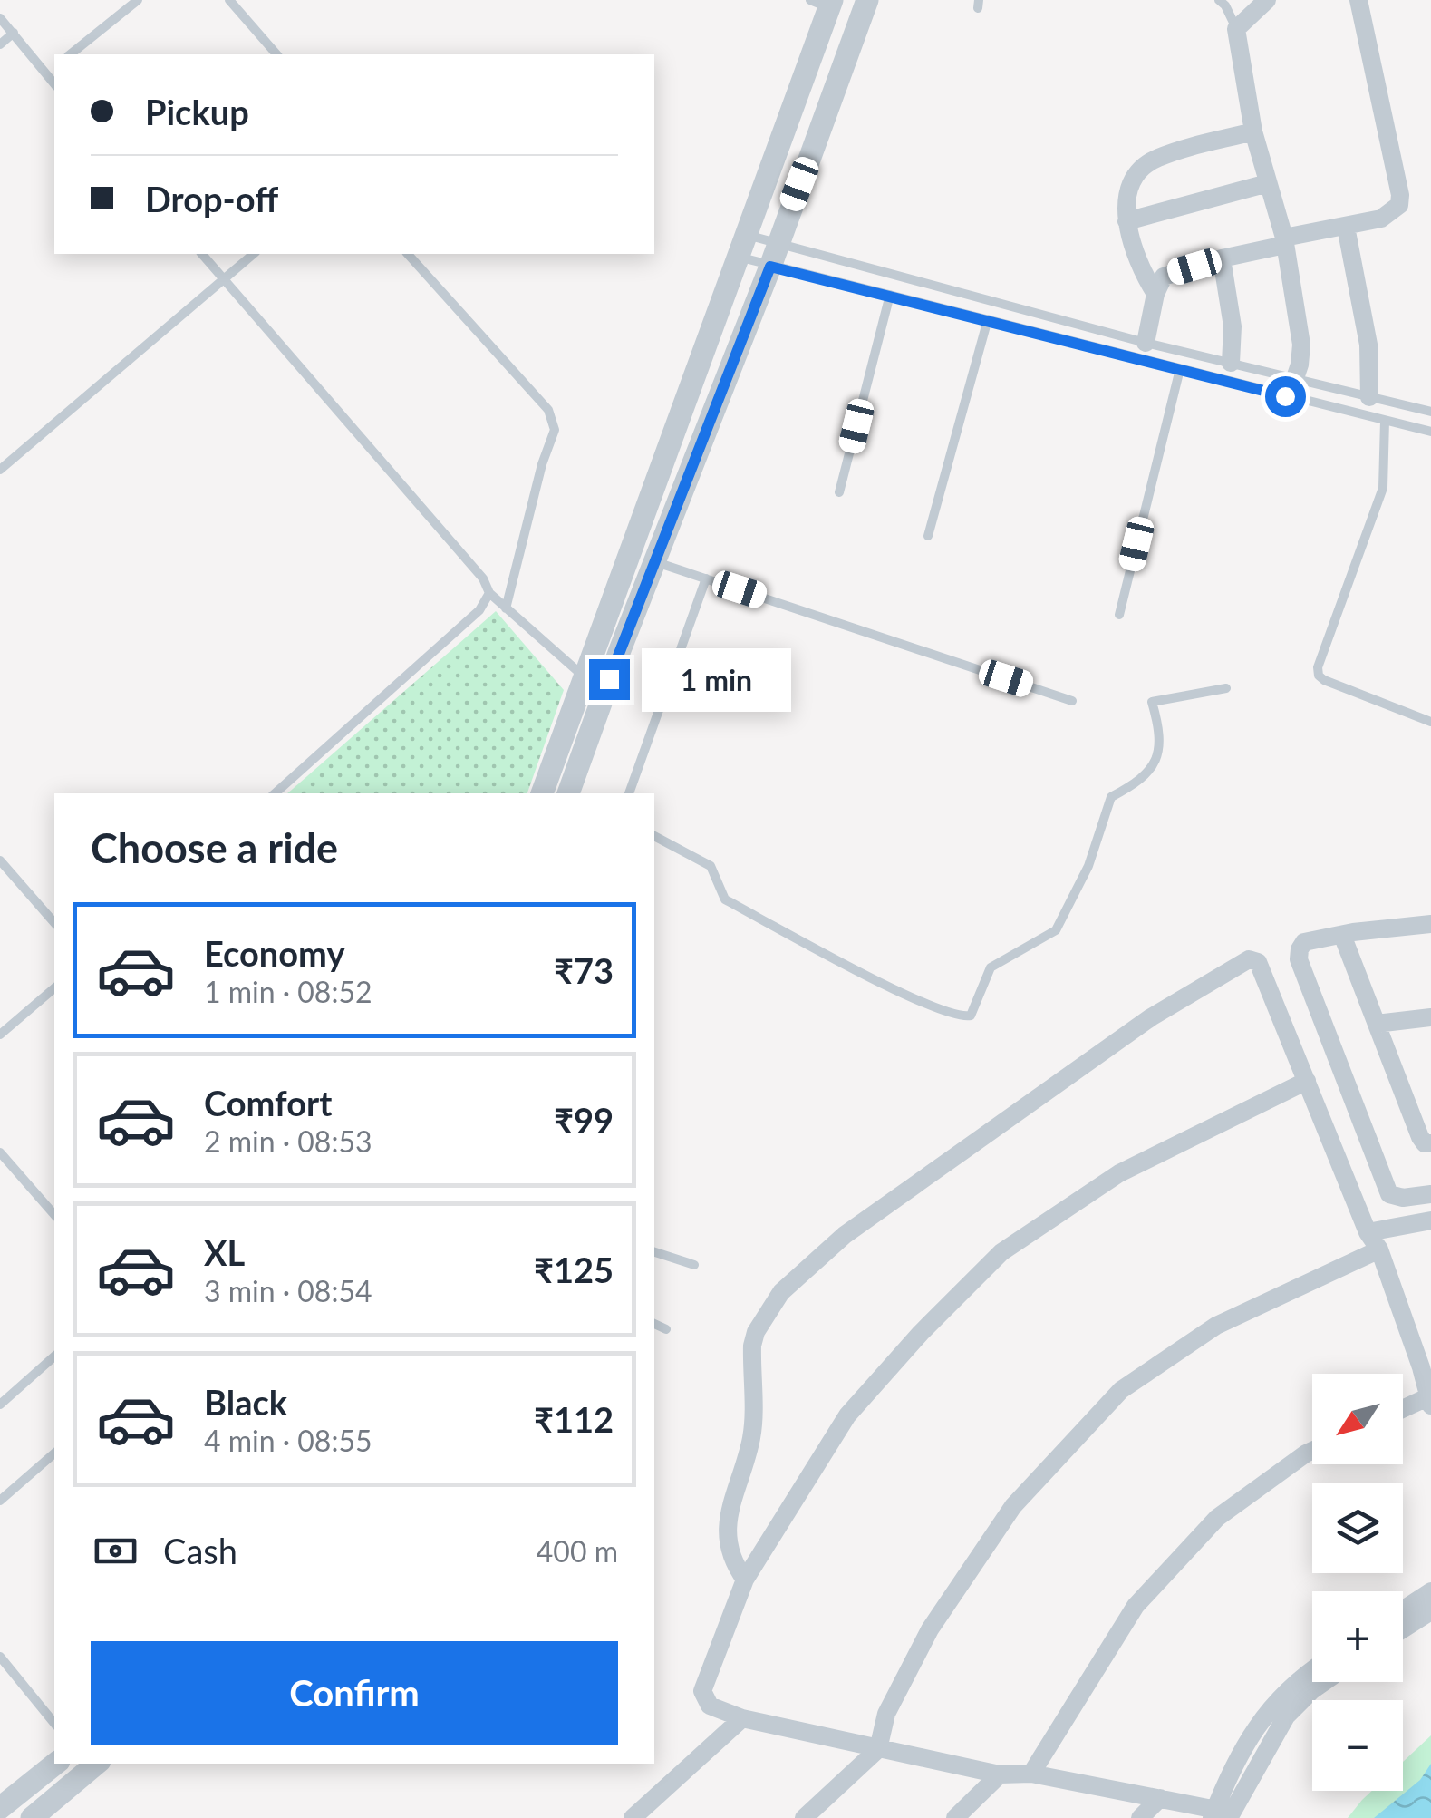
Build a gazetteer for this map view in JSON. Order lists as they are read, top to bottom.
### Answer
{
  "north": "bottom left",
  "page": {
    "banner": ["Pickup", "Drop-off"],
    "bubble": "1 min",
    "heading": "Choose a ride",
    "list": [
      {
        "name": "Economy",
        "note": "1 min · 08:52",
        "value": "₹73"
      },
      {
        "name": "Comfort",
        "note": "2 min · 08:53",
        "value": "₹99"
      },
      {
        "name": "XL",
        "note": "3 min · 08:54",
        "value": "₹125"
      },
      {
        "name": "Black",
        "note": "4 min · 08:55",
        "value": "₹112"
      }
    ],
    "map_buttons": ["+", "−"],
    "pay": ["Cash", "400 m"],
    "buttons": "Confirm"
  }
}
